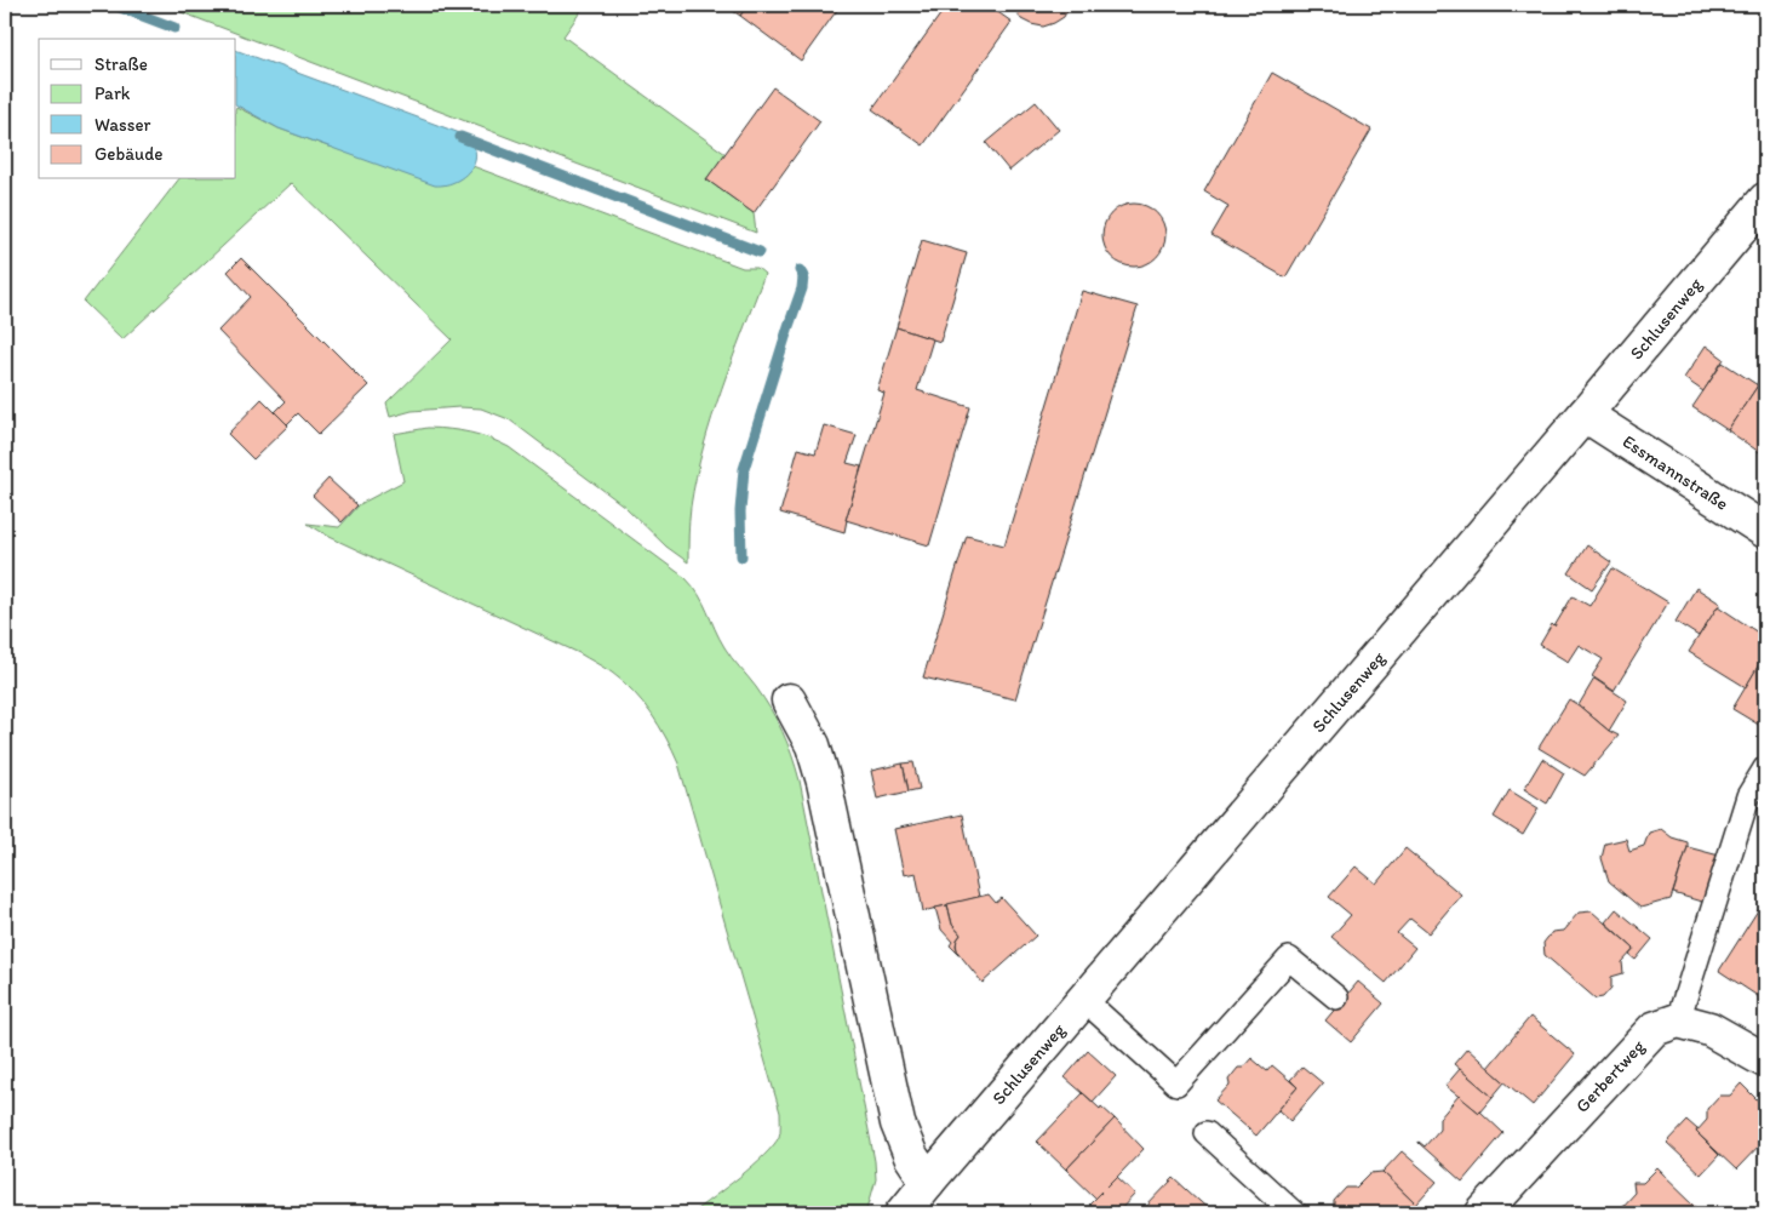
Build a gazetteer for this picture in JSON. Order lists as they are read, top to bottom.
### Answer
{
  "streets": {
    "street": ["Schlusenweg", "Essmannstraße", "Gerbertweg"]
  },
  "crossings": [
    ["Schlusenweg", "Essmannstraße"]
  ],
  "legend": [
    "Straße",
    "Park",
    "Wasser",
    "Gebäude"
  ]
}
